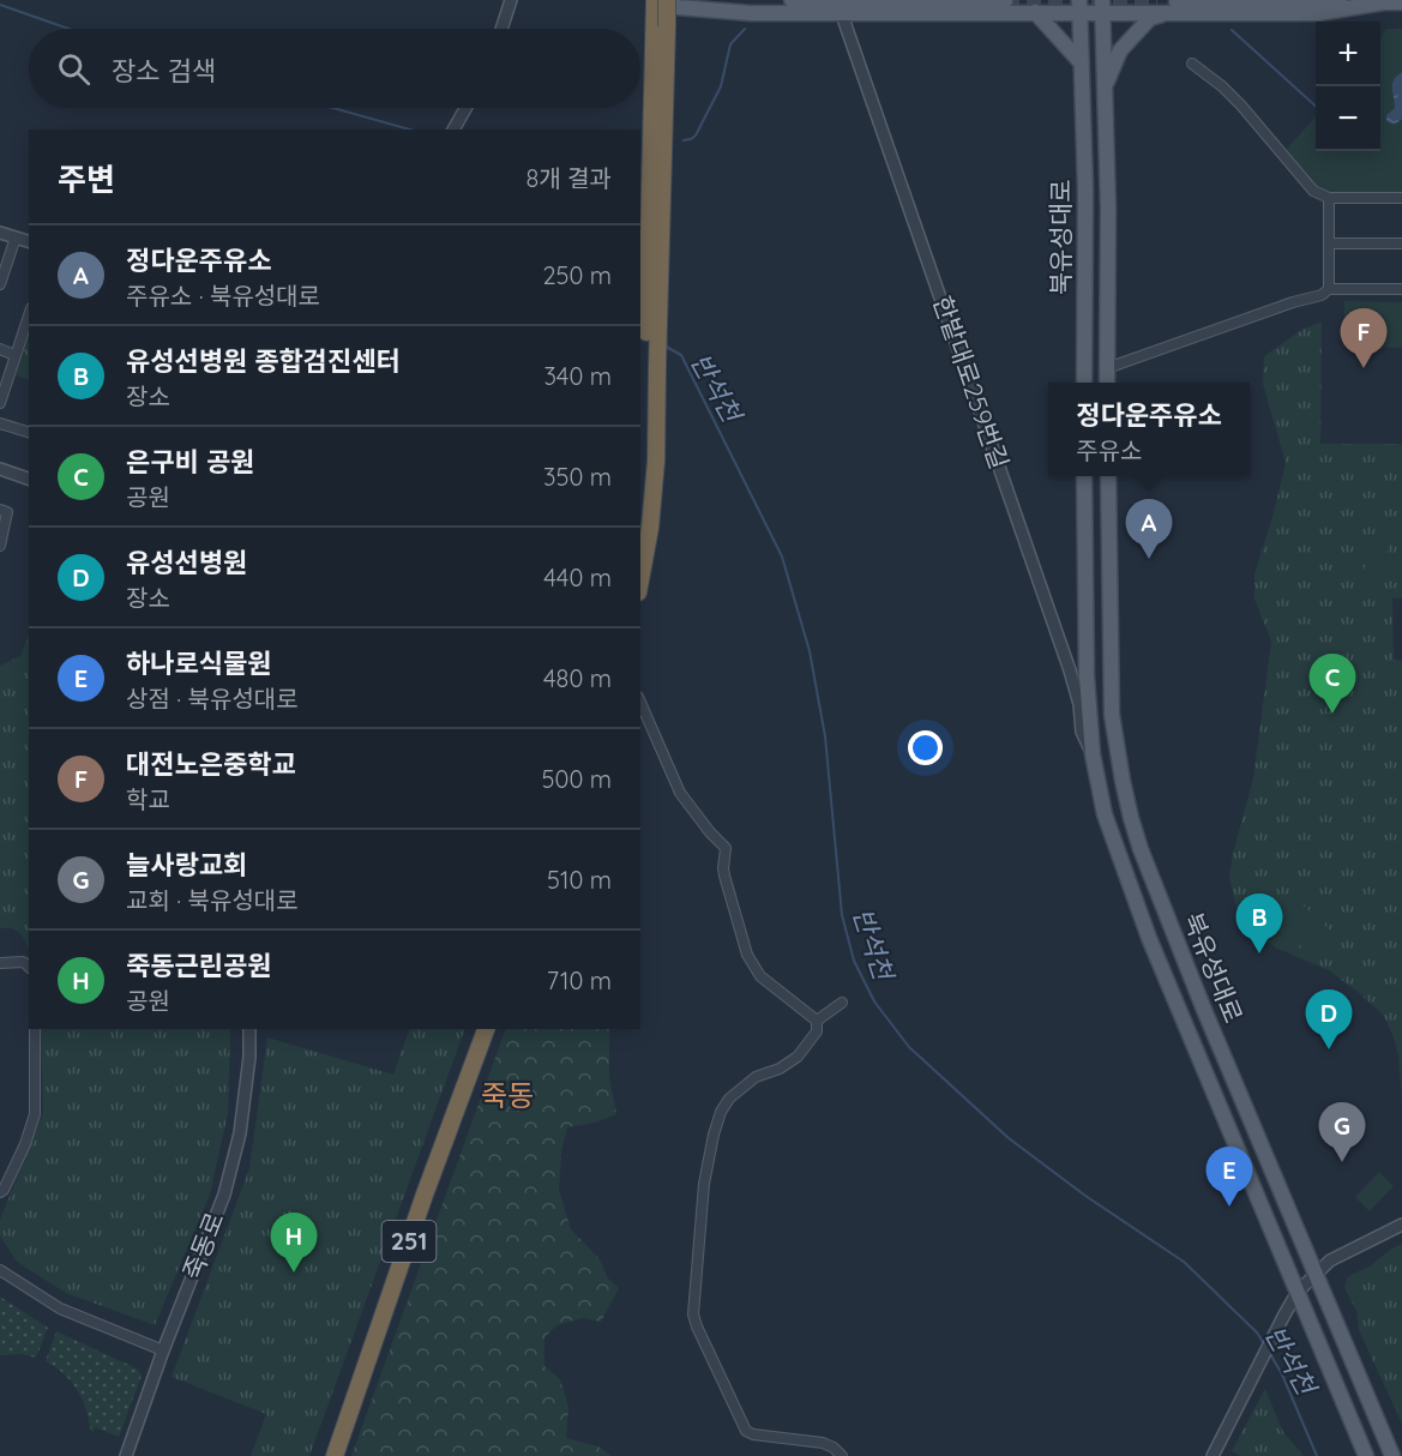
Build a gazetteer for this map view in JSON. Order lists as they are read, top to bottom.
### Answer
{
  "streets": {
    "highway": ["251"],
    "main road": ["북유성대로"],
    "street": ["한밭대로259번길", "죽동로"]
  },
  "crossings": [
    ["북유성대로", "한밭대로259번길"]
  ],
  "districts": ["죽동"],
  "water": ["반석천"],
  "page": {
    "map_buttons": ["+", "−"],
    "search": "장소 검색",
    "heading": ["주변", "8개 결과"],
    "list": [
      {
        "mark": "A",
        "name": "정다운주유소",
        "note": "주유소 · 북유성대로",
        "value": "250 m"
      },
      {
        "mark": "B",
        "name": "유성선병원 종합검진센터",
        "note": "장소",
        "value": "340 m"
      },
      {
        "mark": "C",
        "name": "은구비 공원",
        "note": "공원",
        "value": "350 m"
      },
      {
        "mark": "D",
        "name": "유성선병원",
        "note": "장소",
        "value": "440 m"
      },
      {
        "mark": "E",
        "name": "하나로식물원",
        "note": "상점 · 북유성대로",
        "value": "480 m"
      },
      {
        "mark": "F",
        "name": "대전노은중학교",
        "note": "학교",
        "value": "500 m"
      },
      {
        "mark": "G",
        "name": "늘사랑교회",
        "note": "교회 · 북유성대로",
        "value": "510 m"
      },
      {
        "mark": "H",
        "name": "죽동근린공원",
        "note": "공원",
        "value": "710 m"
      }
    ],
    "pins": [
      "F",
      "A",
      "C",
      "B",
      "D",
      "G",
      "E",
      "H"
    ],
    "popup": ["정다운주유소", "주유소"]
  }
}
